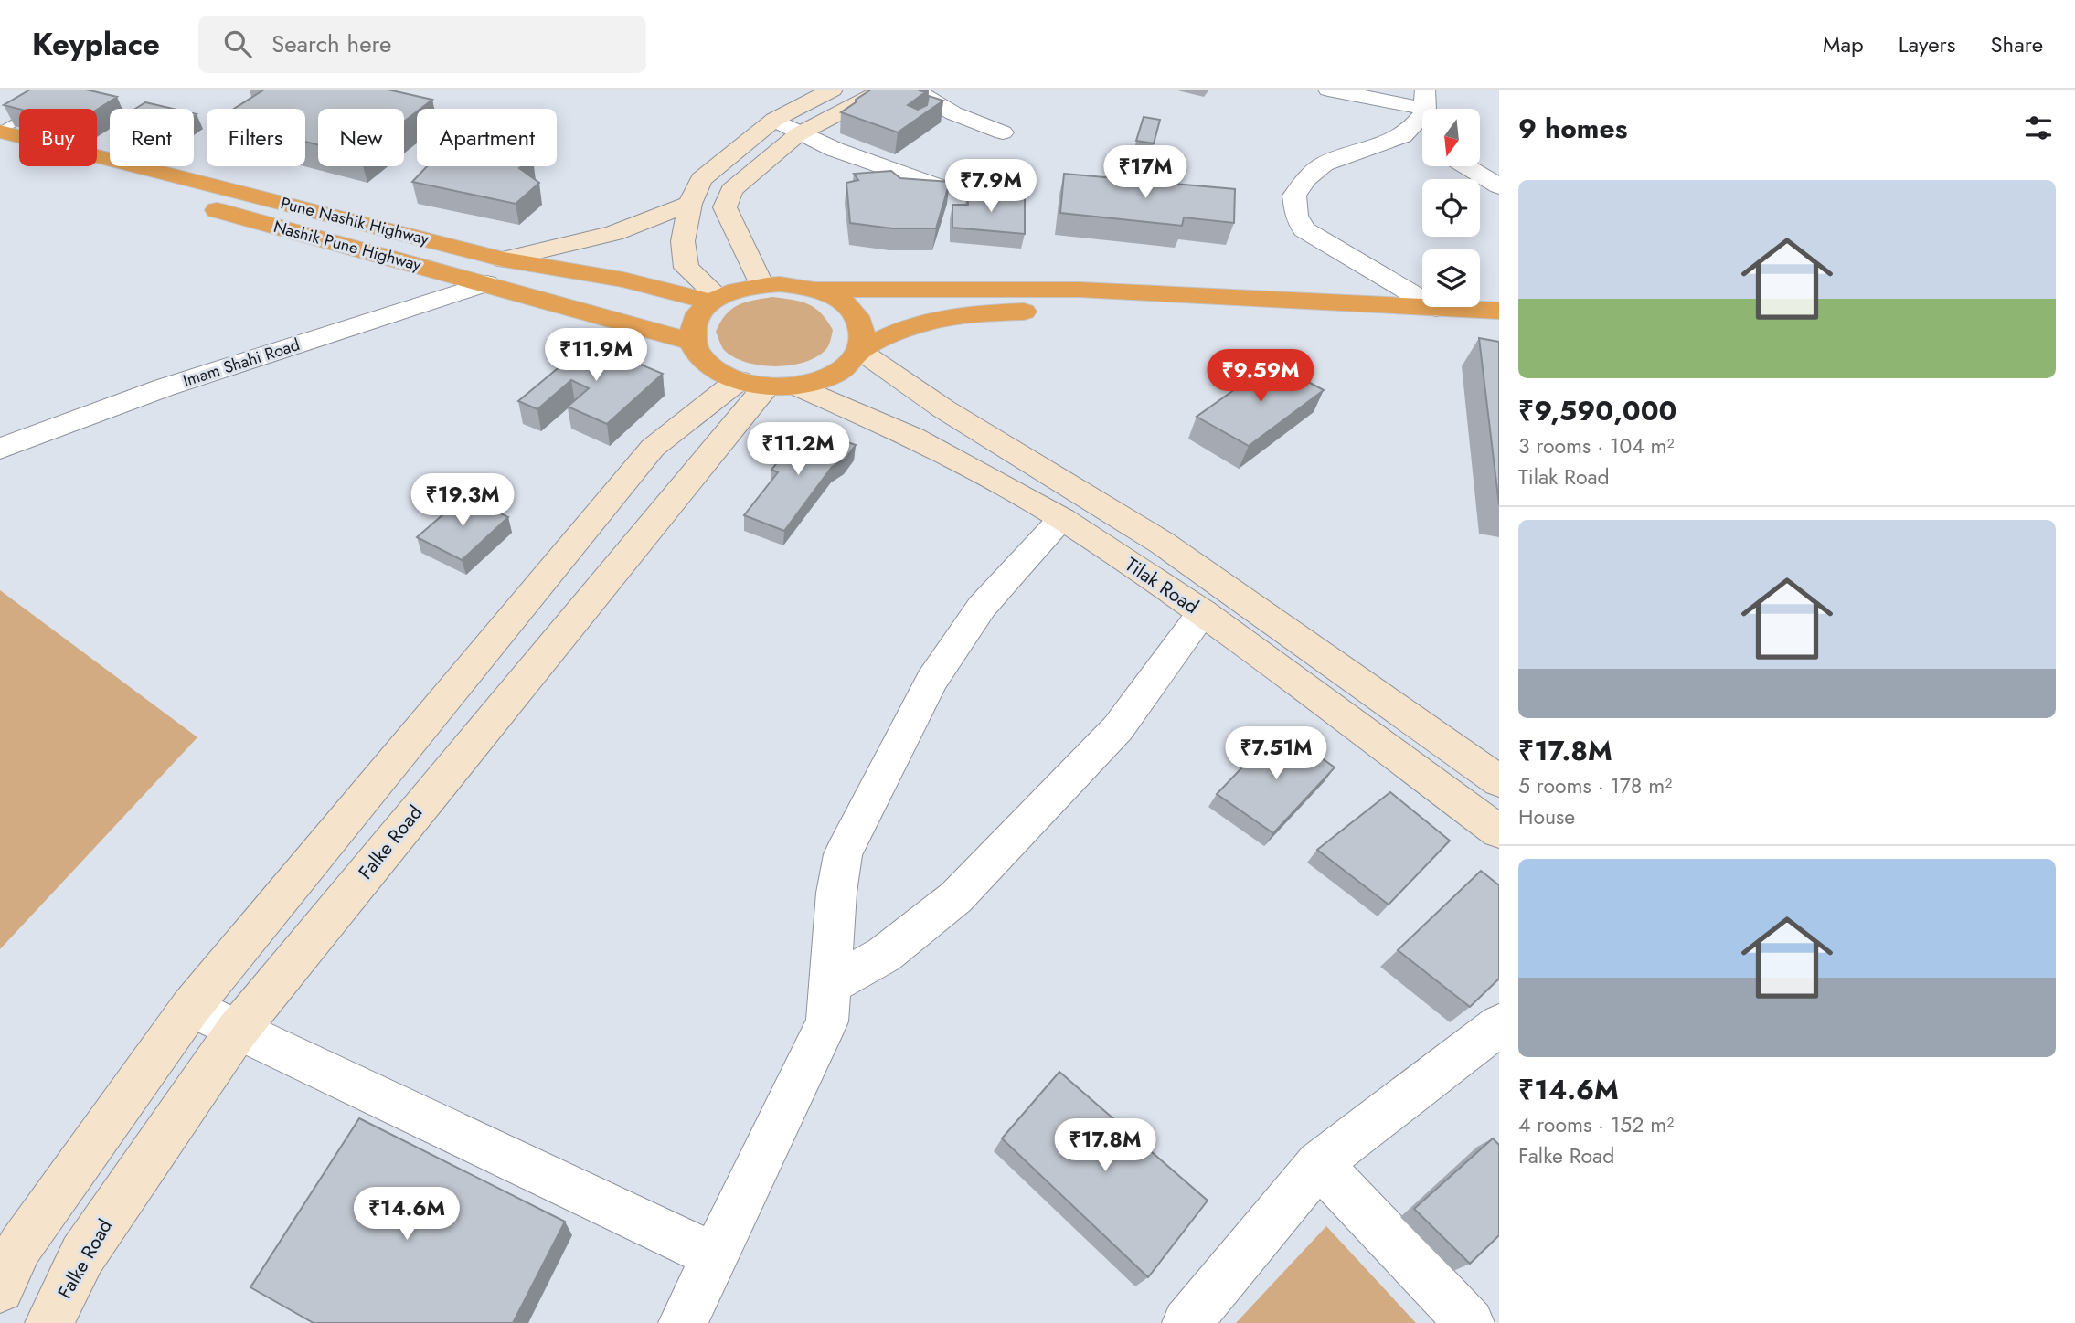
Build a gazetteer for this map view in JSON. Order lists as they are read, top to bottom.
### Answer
{
  "streets": {
    "highway": ["Pune Nashik Highway", "Nashik Pune Highway"],
    "street": ["Imam Shahi Road", "Tilak Road", "Falke Road"]
  },
  "crossings": [
    ["Pune Nashik Highway", "Nashik Pune Highway"],
    ["Pune Nashik Highway", "Tilak Road"],
    ["Pune Nashik Highway", "Falke Road"],
    ["Nashik Pune Highway", "Imam Shahi Road"],
    ["Nashik Pune Highway", "Tilak Road"],
    ["Nashik Pune Highway", "Falke Road"],
    ["Tilak Road", "Falke Road"]
  ],
  "north": "bottom",
  "page": {
    "header": "Keyplace",
    "search": "Search here",
    "nav": ["Map", "Layers", "Share"],
    "heading": "9 homes",
    "chip": [
      "Buy",
      "Rent",
      "Filters",
      "New",
      "Apartment"
    ],
    "price": [
      "₹17M",
      "₹7.9M",
      "₹11.9M",
      "₹9.59M",
      "₹11.2M",
      "₹19.3M",
      "₹7.51M",
      "₹17.8M",
      "₹14.6M"
    ],
    "list": [
      {
        "name": "₹9,590,000",
        "note": "3 rooms · 104 m² · Tilak Road"
      },
      {
        "name": "₹17.8M",
        "note": "5 rooms · 178 m² · House"
      },
      {
        "name": "₹14.6M",
        "note": "4 rooms · 152 m² · Falke Road"
      }
    ]
  }
}
